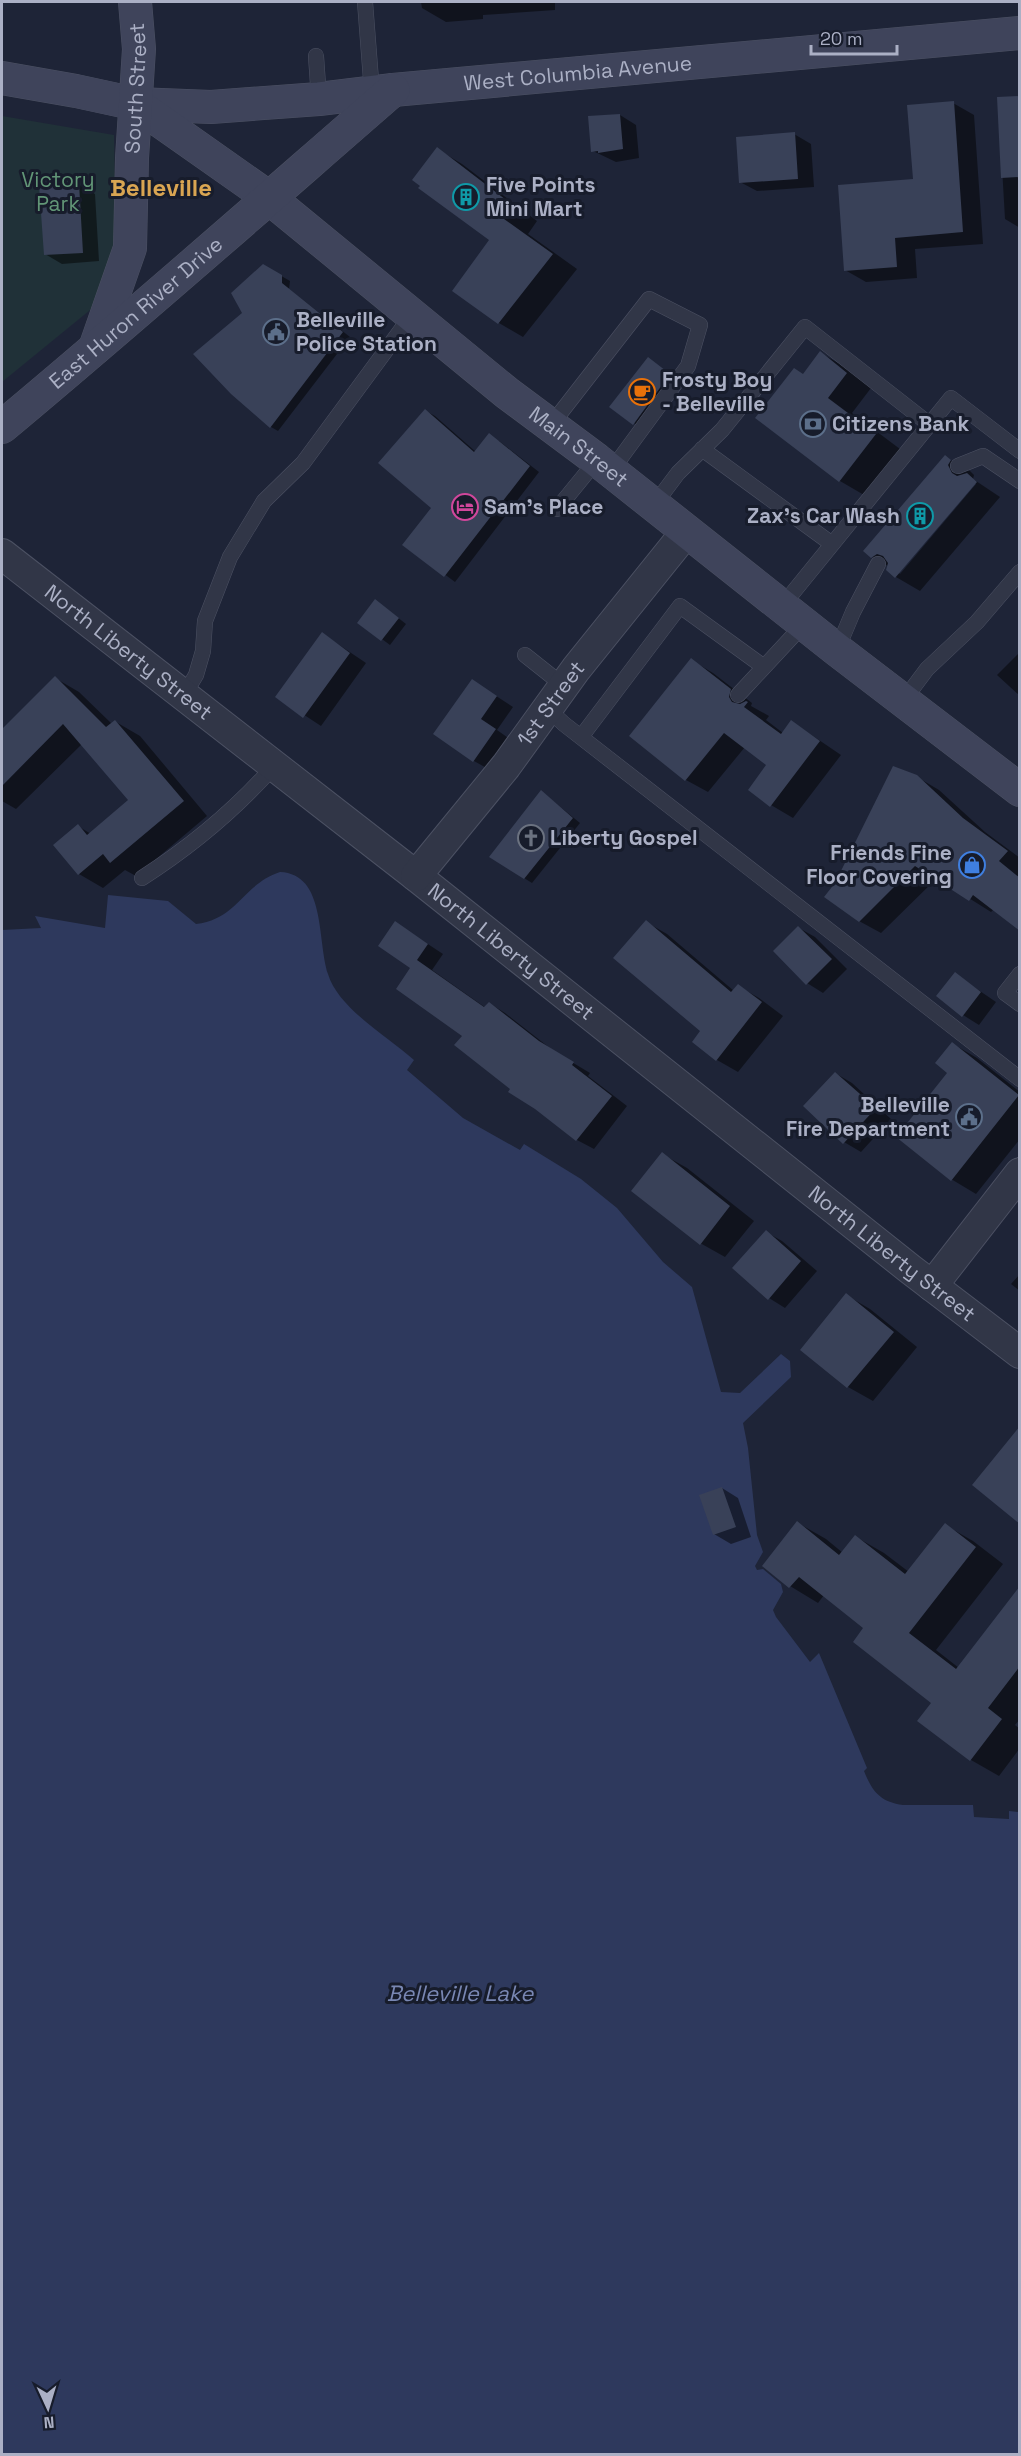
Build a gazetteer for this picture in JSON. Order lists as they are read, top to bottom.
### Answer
{
  "streets": {
    "main road": [
      "West Columbia Avenue",
      "South Street",
      "East Huron River Drive",
      "Main Street"
    ],
    "street": ["North Liberty Street", "1st Street"]
  },
  "crossings": [
    ["West Columbia Avenue", "South Street"],
    ["West Columbia Avenue", "East Huron River Drive"],
    ["West Columbia Avenue", "Main Street"],
    ["South Street", "East Huron River Drive"],
    ["South Street", "Main Street"],
    ["East Huron River Drive", "Main Street"],
    ["Main Street", "1st Street"],
    ["North Liberty Street", "1st Street"]
  ],
  "districts": ["Belleville"],
  "water": ["Belleville Lake"],
  "parks": ["Victory Park"],
  "places": {
    "building": ["Five Points Mini Mart", "Zax's Car Wash"],
    "public building": ["Belleville Police Station", "Belleville Fire Department"],
    "cafe": ["Frosty Boy - Belleville"],
    "bank": ["Citizens Bank"],
    "hotel": ["Sam's Place"],
    "church": ["Liberty Gospel"],
    "shop": ["Friends Fine Floor Covering"]
  },
  "scale_bar": "20 m",
  "north": "bottom"
}
